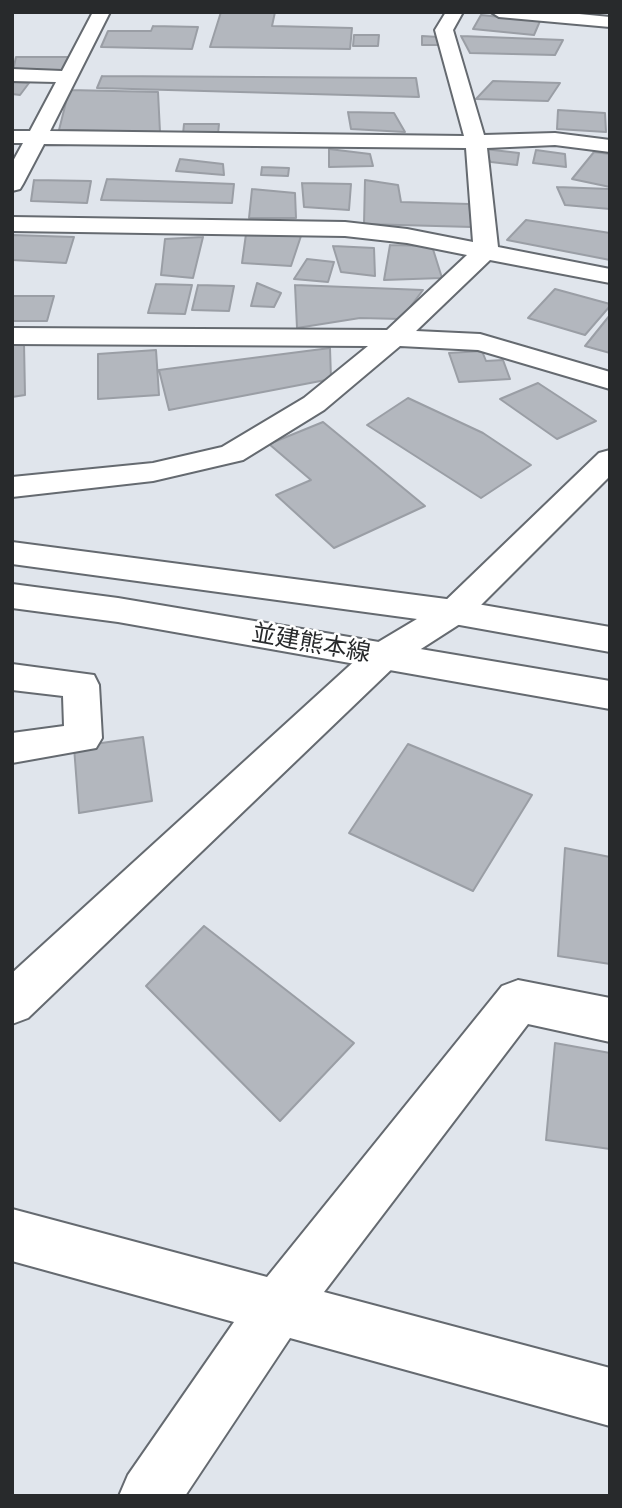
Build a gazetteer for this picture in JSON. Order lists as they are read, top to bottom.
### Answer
{
  "streets": {
    "street": ["並建熊本線"]
  }
}
